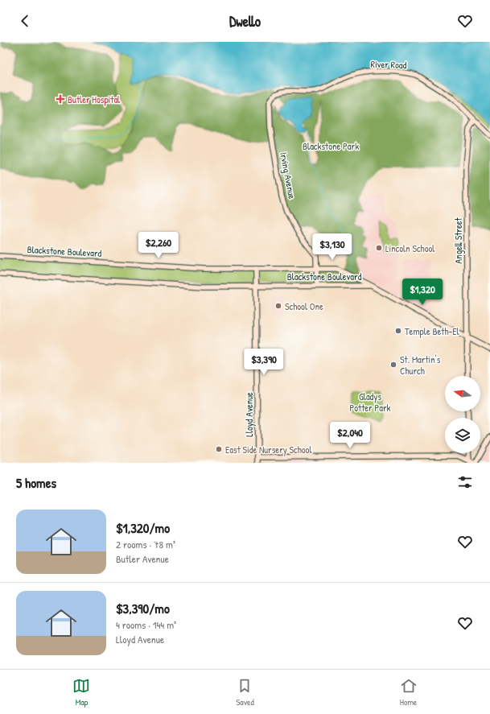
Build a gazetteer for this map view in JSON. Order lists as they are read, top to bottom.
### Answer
{
  "streets": {
    "street": [
      "River Road",
      "Irving Avenue",
      "Angell Street",
      "Blackstone Boulevard",
      "Lloyd Avenue"
    ]
  },
  "crossings": [
    ["River Road", "Irving Avenue"],
    ["River Road", "Angell Street"],
    ["Irving Avenue", "Blackstone Boulevard"],
    ["Blackstone Boulevard", "Lloyd Avenue"]
  ],
  "parks": ["Blackstone Park", "Gladys Potter Park"],
  "places": {
    "health": ["Butler Hospital"],
    "other": [
      "Lincoln School",
      "School One",
      "Temple Beth-El",
      "St. Martin's Church",
      "East Side Nursery School"
    ]
  },
  "north": "left",
  "page": {
    "header": "Dwello",
    "price": [
      "$2,260",
      "$3,130",
      "$1,320",
      "$3,390",
      "$2,040"
    ],
    "heading": "5 homes",
    "list": [
      {
        "name": "$1,320/mo",
        "note": "2 rooms · 78 m² · Butler Avenue"
      },
      {
        "name": "$3,390/mo",
        "note": "4 rooms · 144 m² · Lloyd Avenue"
      }
    ],
    "tabs": ["Map", "Saved", "Home"]
  }
}
